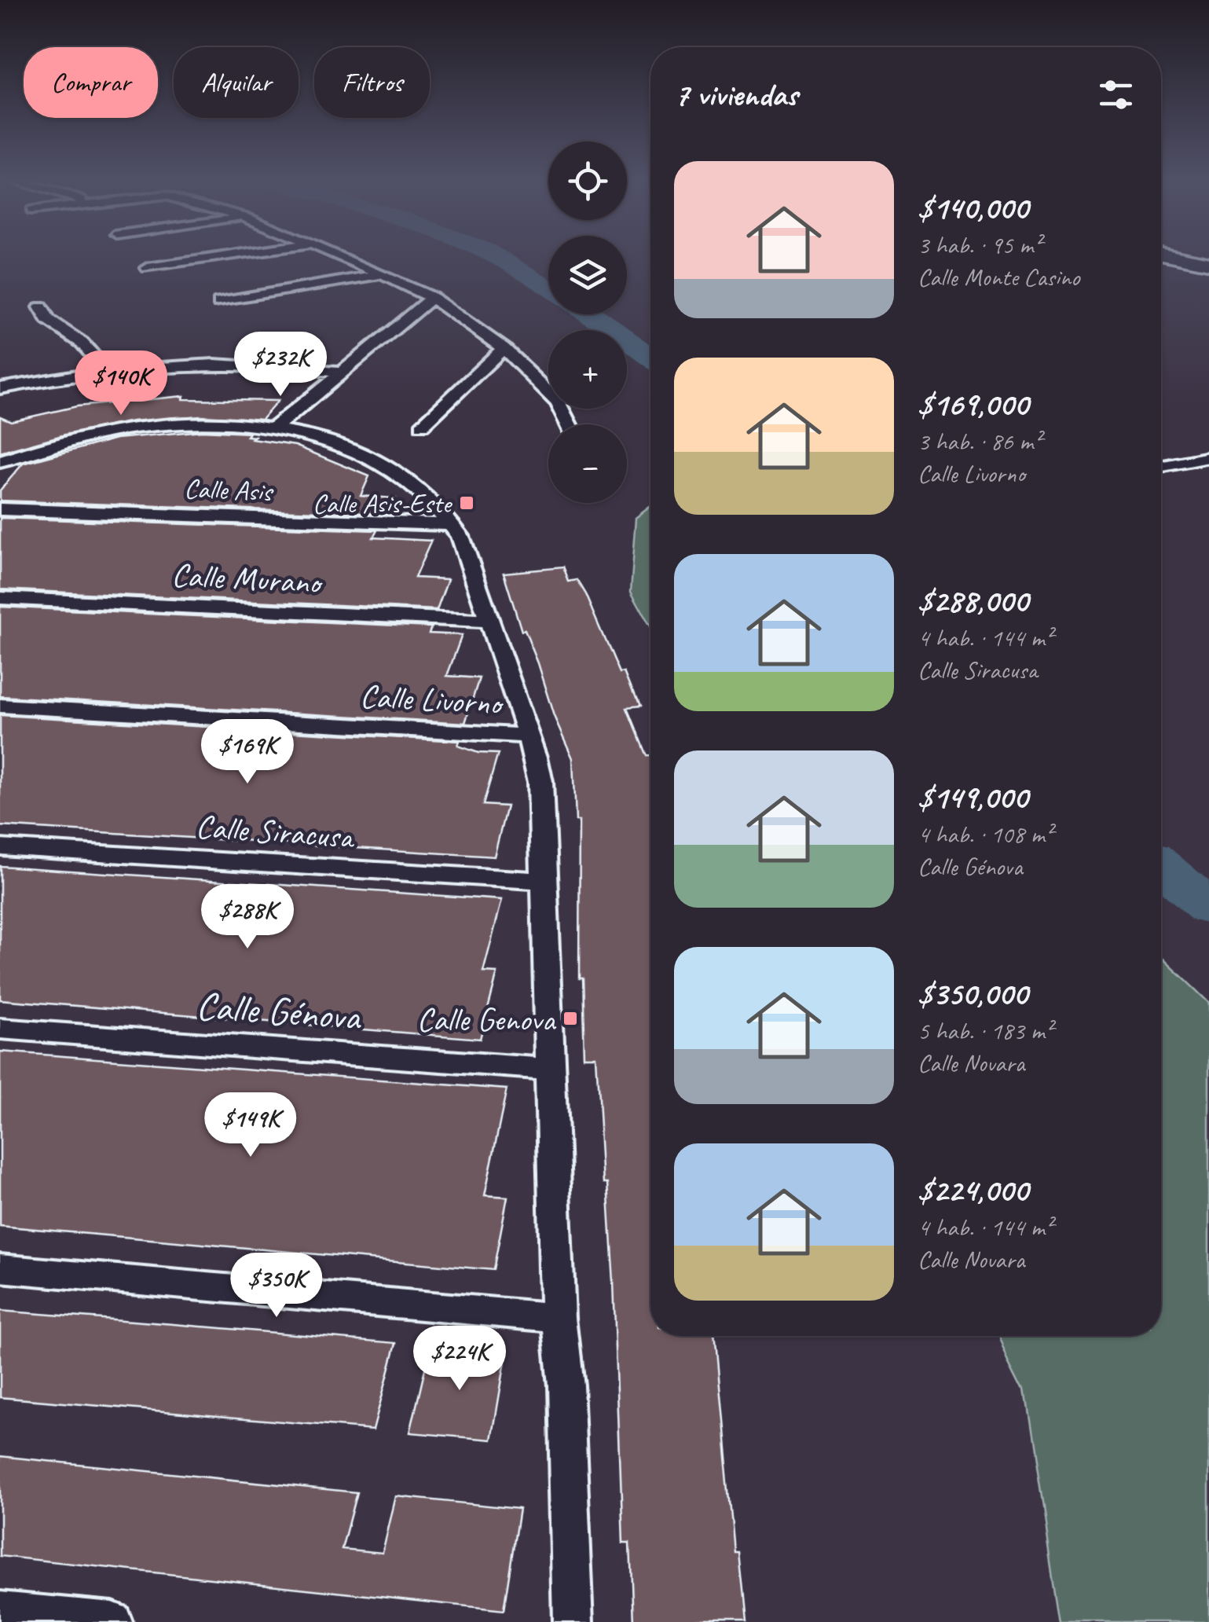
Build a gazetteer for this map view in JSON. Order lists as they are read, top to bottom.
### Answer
{
  "streets": {
    "street": [
      "Calle Asis",
      "Calle Murano",
      "Calle Livorno",
      "Calle Siracusa",
      "Calle Génova"
    ]
  },
  "places": {
    "transit": ["Calle Asis-Este", "Calle Genova"]
  },
  "page": {
    "chip": ["Comprar", "Alquilar", "Filtros"],
    "heading": "7 viviendas",
    "map_buttons": ["+", "−"],
    "list": [
      {
        "name": "$140,000",
        "note": "3 hab. · 95 m² · Calle Monte Casino"
      },
      {
        "name": "$169,000",
        "note": "3 hab. · 86 m² · Calle Livorno"
      },
      {
        "name": "$288,000",
        "note": "4 hab. · 144 m² · Calle Siracusa"
      },
      {
        "name": "$149,000",
        "note": "4 hab. · 108 m² · Calle Génova"
      },
      {
        "name": "$350,000",
        "note": "5 hab. · 183 m² · Calle Novara"
      },
      {
        "name": "$224,000",
        "note": "4 hab. · 144 m² · Calle Novara"
      }
    ],
    "price": [
      "$232K",
      "$140K",
      "$169K",
      "$288K",
      "$149K",
      "$350K",
      "$224K"
    ]
  }
}
